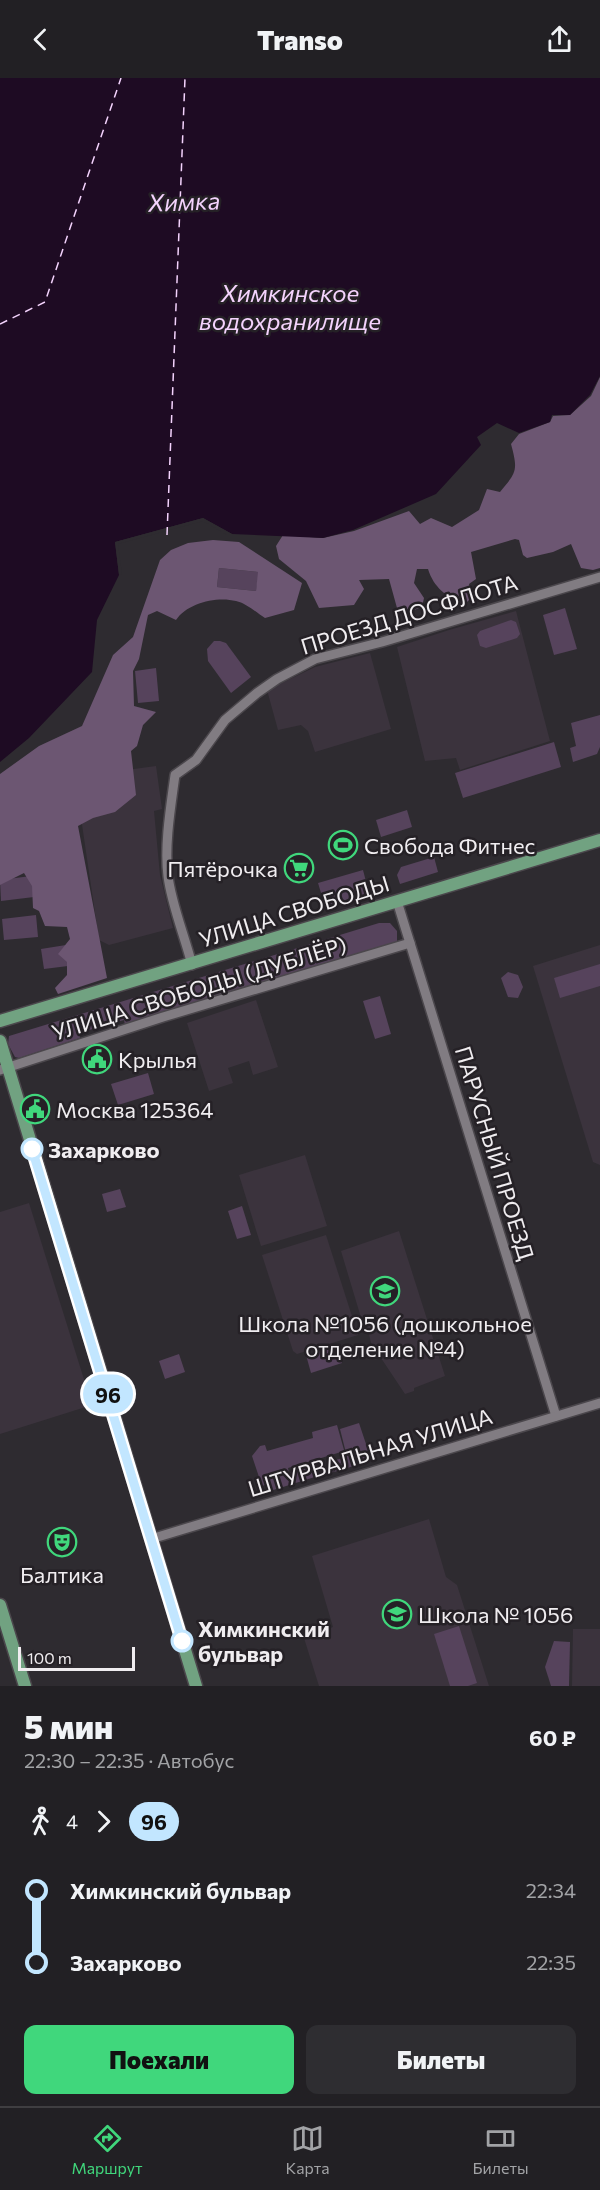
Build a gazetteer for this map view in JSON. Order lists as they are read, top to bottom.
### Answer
{
  "streets": {
    "main road": ["УЛИЦА СВОБОДЫ"],
    "street": [
      "ПРОЕЗД ДОСФЛОТА",
      "УЛИЦА СВОБОДЫ (ДУБЛЁР)",
      "ПАРУСНЫЙ ПРОЕЗД",
      "ШТУРВАЛЬНАЯ УЛИЦА"
    ]
  },
  "crossings": [
    ["ПРОЕЗД ДОСФЛОТА", "УЛИЦА СВОБОДЫ"],
    ["УЛИЦА СВОБОДЫ", "ПАРУСНЫЙ ПРОЕЗД"],
    ["УЛИЦА СВОБОДЫ (ДУБЛЁР)", "ПАРУСНЫЙ ПРОЕЗД"],
    ["ПАРУСНЫЙ ПРОЕЗД", "ШТУРВАЛЬНАЯ УЛИЦА"]
  ],
  "water": ["Химка", "Химкинское водохранилище"],
  "places": {
    "sports": ["Свобода Фитнес"],
    "supermarket": ["Пятёрочка"],
    "public building": ["Крылья", "Москва 125364"],
    "other": ["Захарково", "Химкинский бульвар"],
    "school or university": ["Школа №1056 (дошкольное отделение №4)", "Школа № 1056"],
    "theatre": ["Балтика"]
  },
  "lines": ["bus line 96"],
  "scale_bar": "100 m",
  "page": {
    "header": "Transo",
    "on_map": "96",
    "scale": "100 m",
    "heading": ["5 мин", "22:30 – 22:35 · Автобус", "60 ₽"],
    "legs": ["4", "96"],
    "list": [
      {
        "name": "Химкинский бульвар",
        "value": "22:34"
      },
      {
        "name": "Захарково",
        "value": "22:35"
      }
    ],
    "buttons": ["Поехали", "Билеты"],
    "tabs": ["Маршрут", "Карта", "Билеты"]
  }
}
